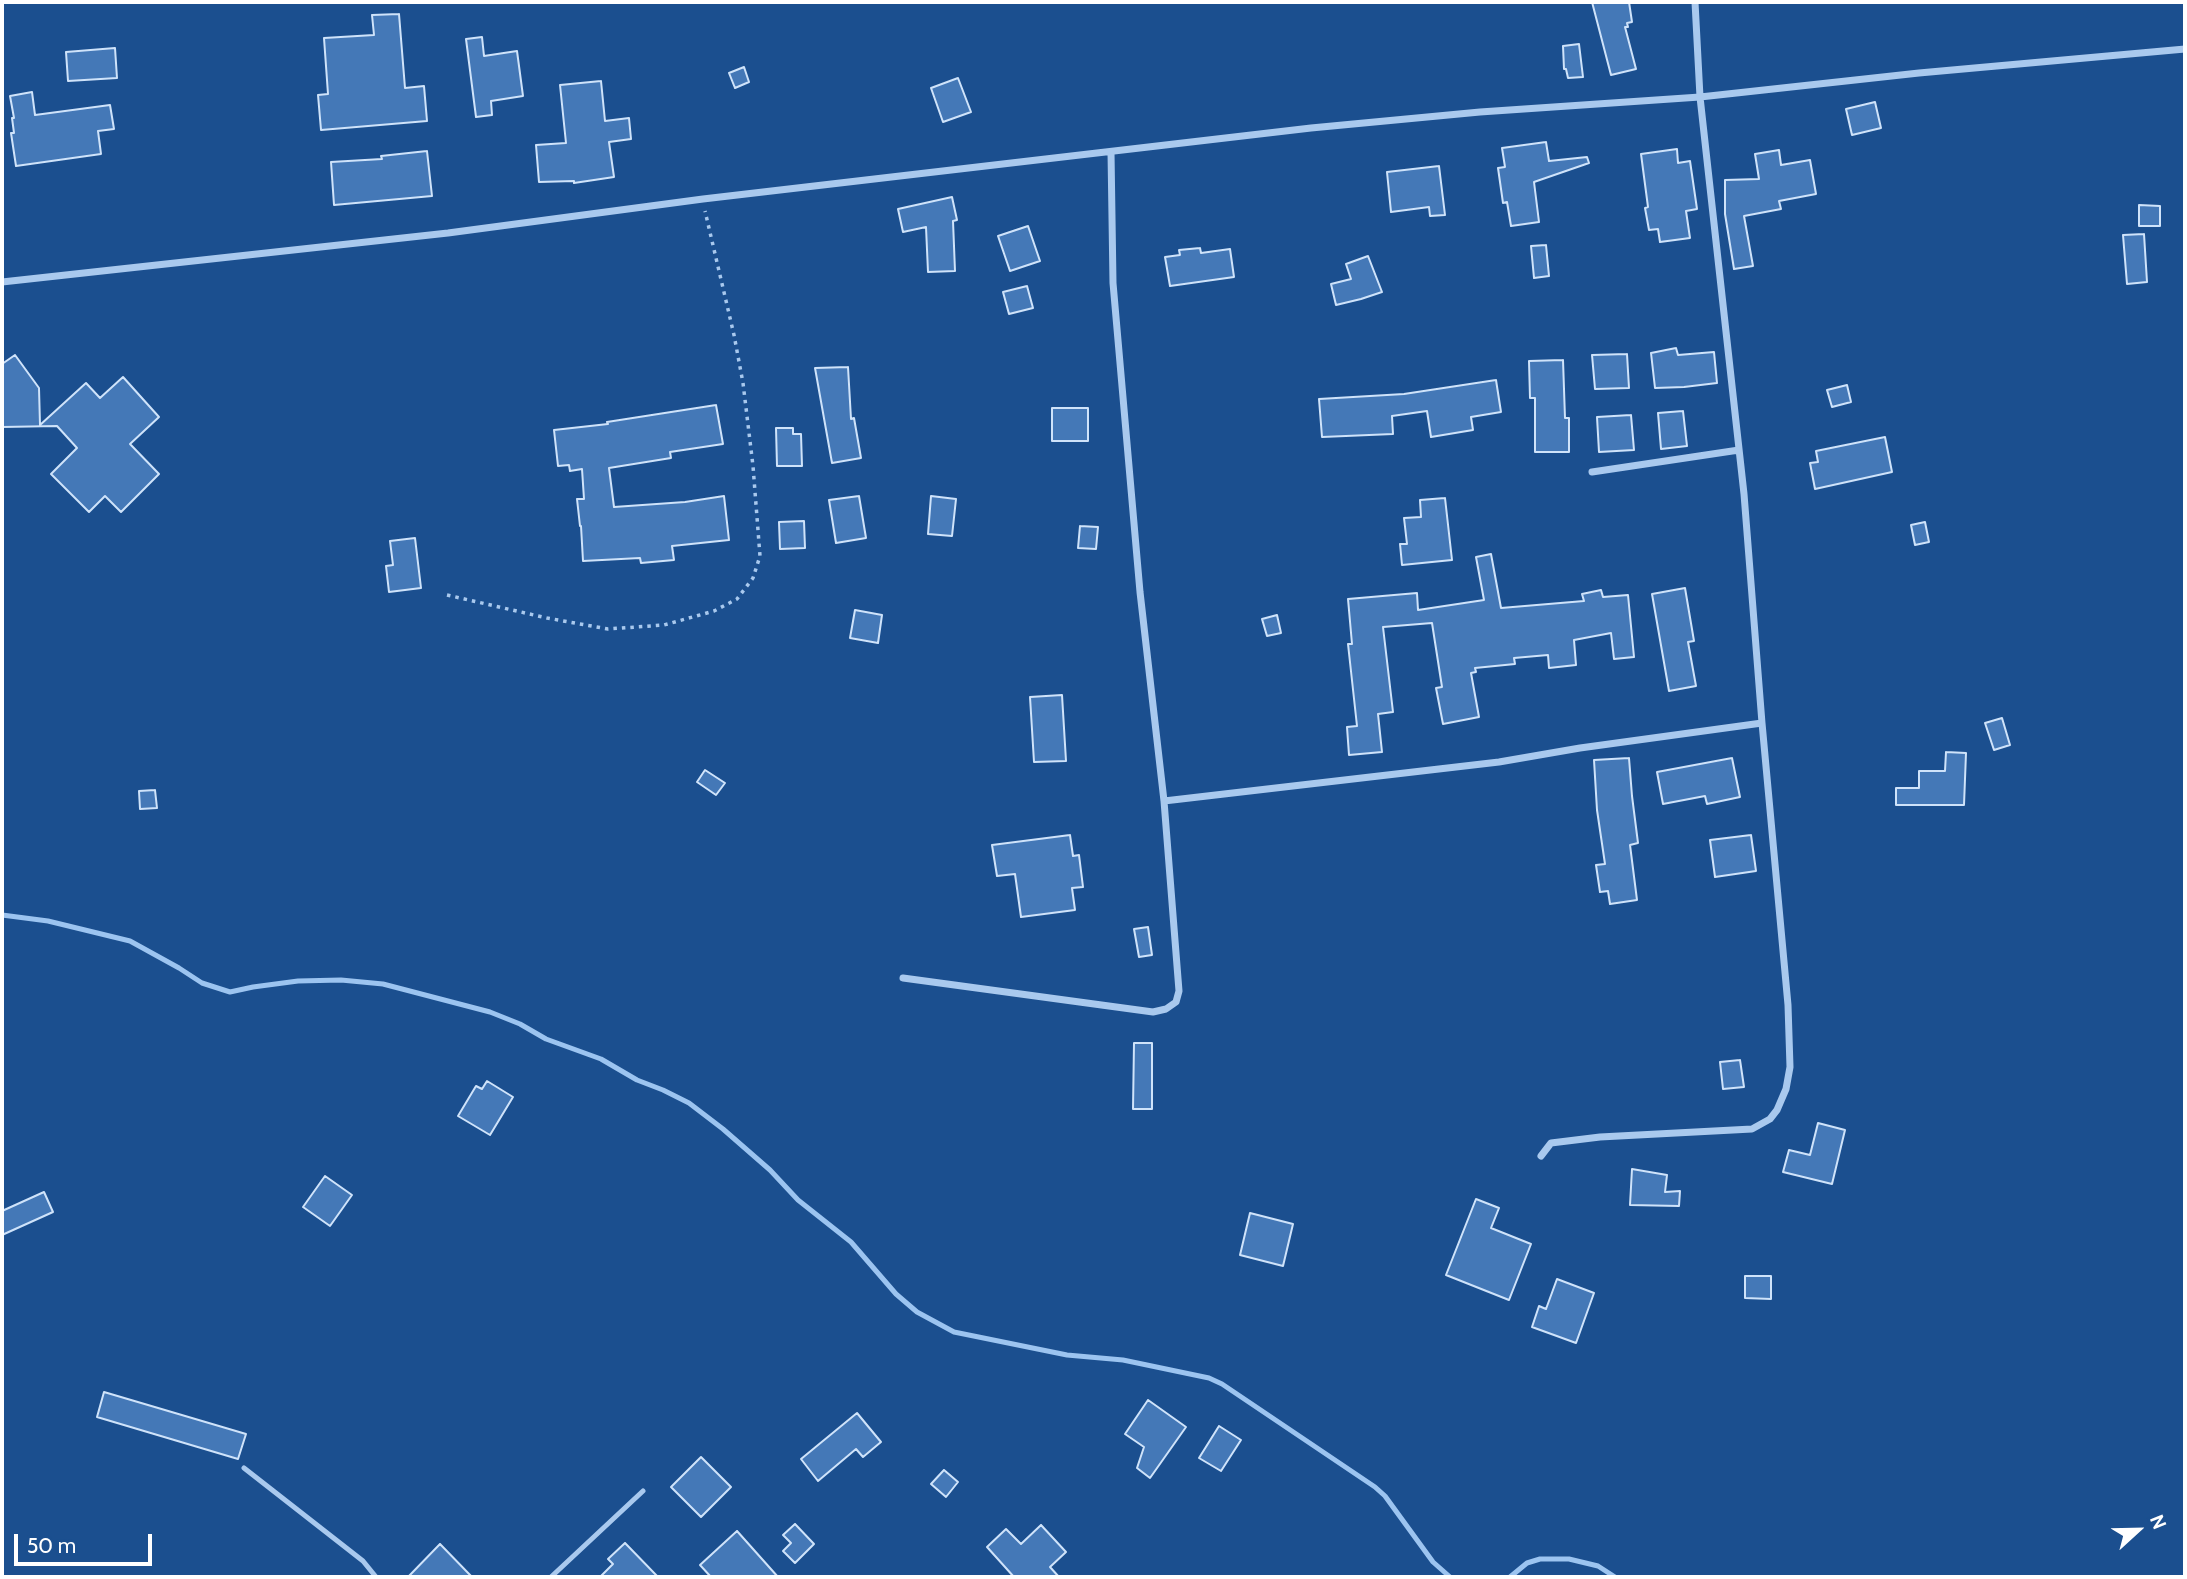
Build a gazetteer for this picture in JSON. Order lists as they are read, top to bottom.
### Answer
{
  "scale_bar": "50 m",
  "north": "right"
}
